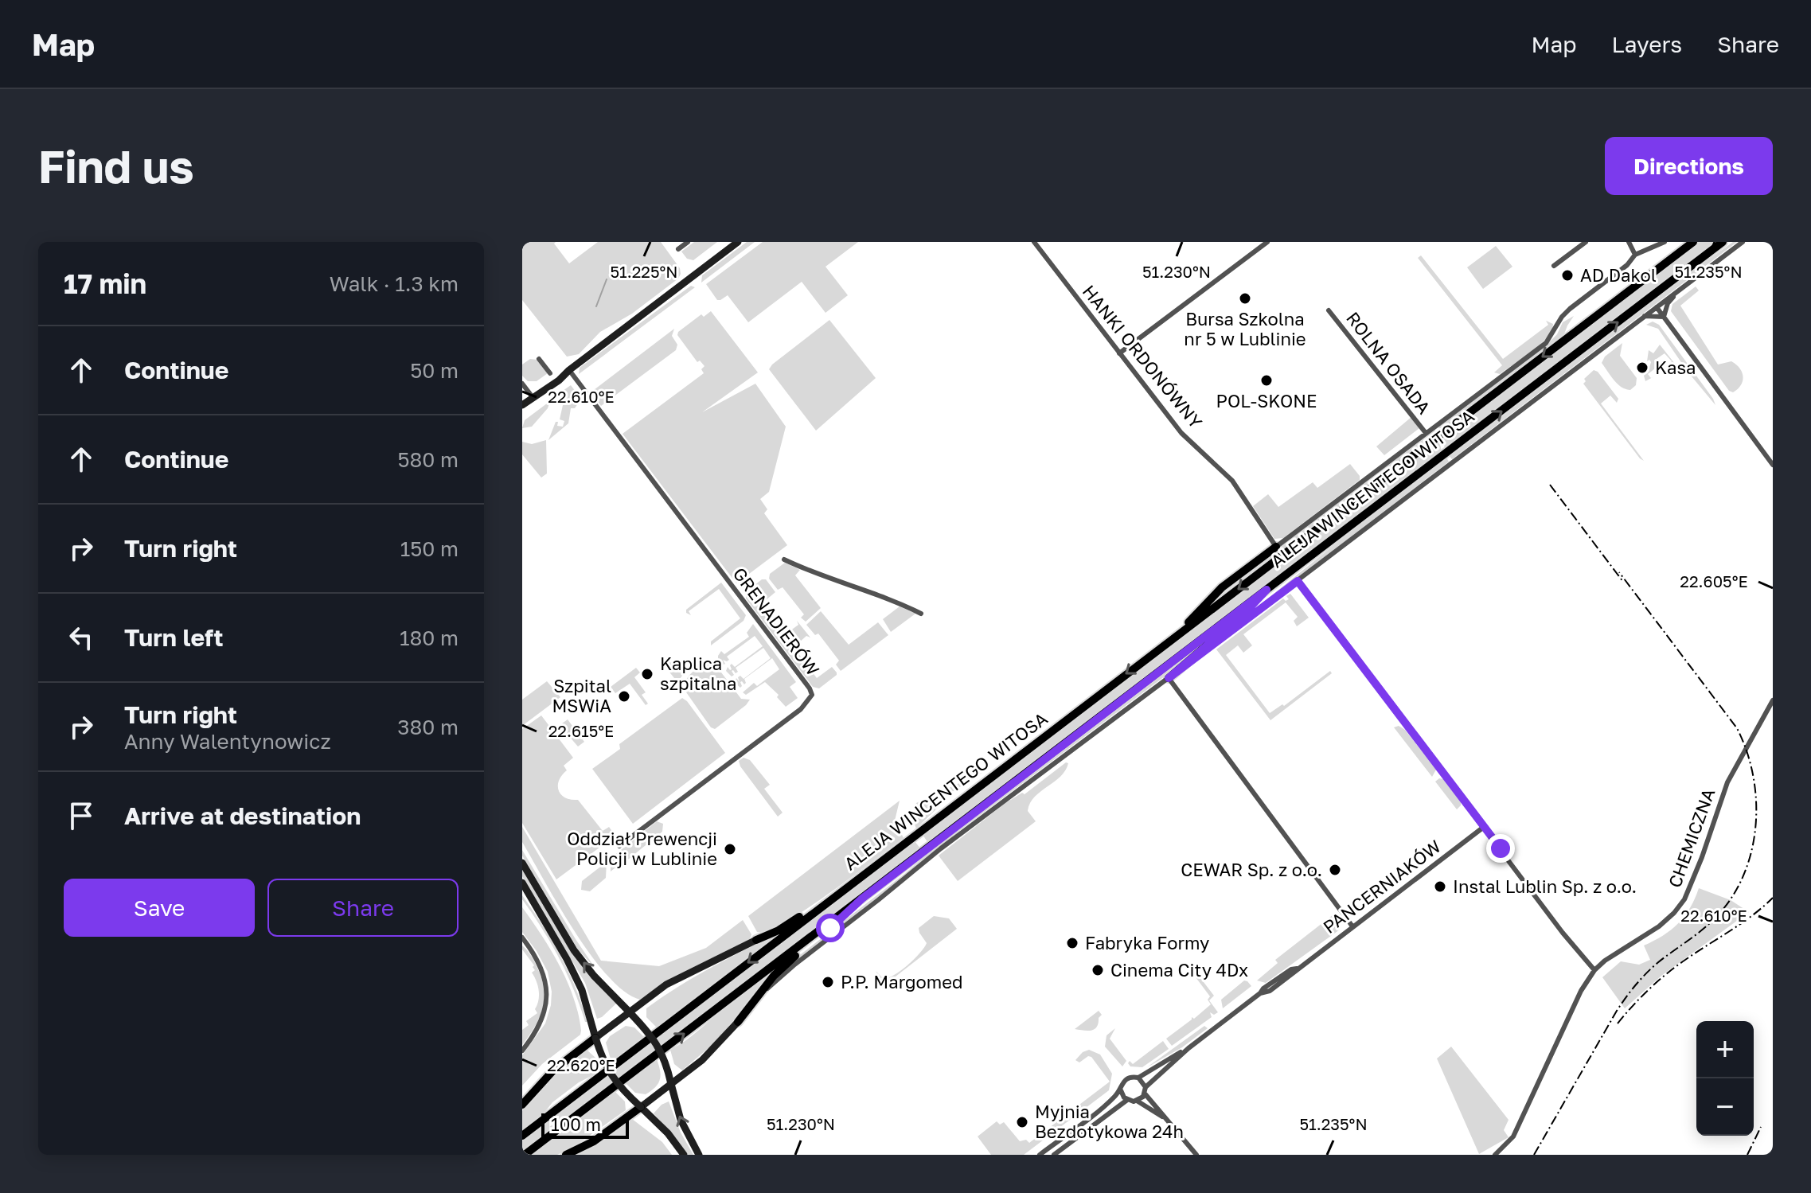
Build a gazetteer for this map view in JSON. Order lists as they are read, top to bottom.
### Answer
{
  "streets": {
    "main road": ["ALEJA WINCENTEGO WITOSA"],
    "street": [
      "HANKI ORDONÓWNY",
      "ROLNA OSADA",
      "GRENADIERÓW",
      "CHEMICZNA",
      "PANCERNIAKÓW"
    ]
  },
  "crossings": [
    ["HANKI ORDONÓWNY", "ALEJA WINCENTEGO WITOSA"],
    ["ROLNA OSADA", "ALEJA WINCENTEGO WITOSA"]
  ],
  "places": [
    "AD Dakol",
    "Bursa Szkolna nr 5 w Lublinie",
    "Kasa",
    "POL-SKONE",
    "Kaplica szpitalna",
    "Szpital MSWiA",
    "Oddział Prewencji Policji w Lublinie",
    "CEWAR Sp. z o.o.",
    "Instal Lublin Sp. z o.o.",
    "Fabryka Formy",
    "Cinema City 4Dx",
    "P.P. Margomed",
    "Myjnia Bezdotykowa 24h"
  ],
  "scale_bar": "100 m",
  "page": {
    "header": "Map",
    "nav": ["Map", "Layers", "Share"],
    "buttons": [
      "Directions",
      ["Save", "Share"]
    ],
    "title": "Find us",
    "heading": ["17 min", "Walk · 1.3 km"],
    "list": [
      ["Continue", "50 m"],
      ["Continue", "580 m"],
      ["Turn right", "150 m"],
      ["Turn left", "180 m"],
      ["Turn right", "Anny Walentynowicz", "380 m"],
      "Arrive at destination"
    ],
    "map_buttons": ["+", "−"],
    "scale": "100 m"
  },
  "coordinates": [
    "51.225°N",
    "51.230°N",
    "51.235°N",
    "22.610°E",
    "22.605°E",
    "22.615°E",
    "22.620°E"
  ]
}
